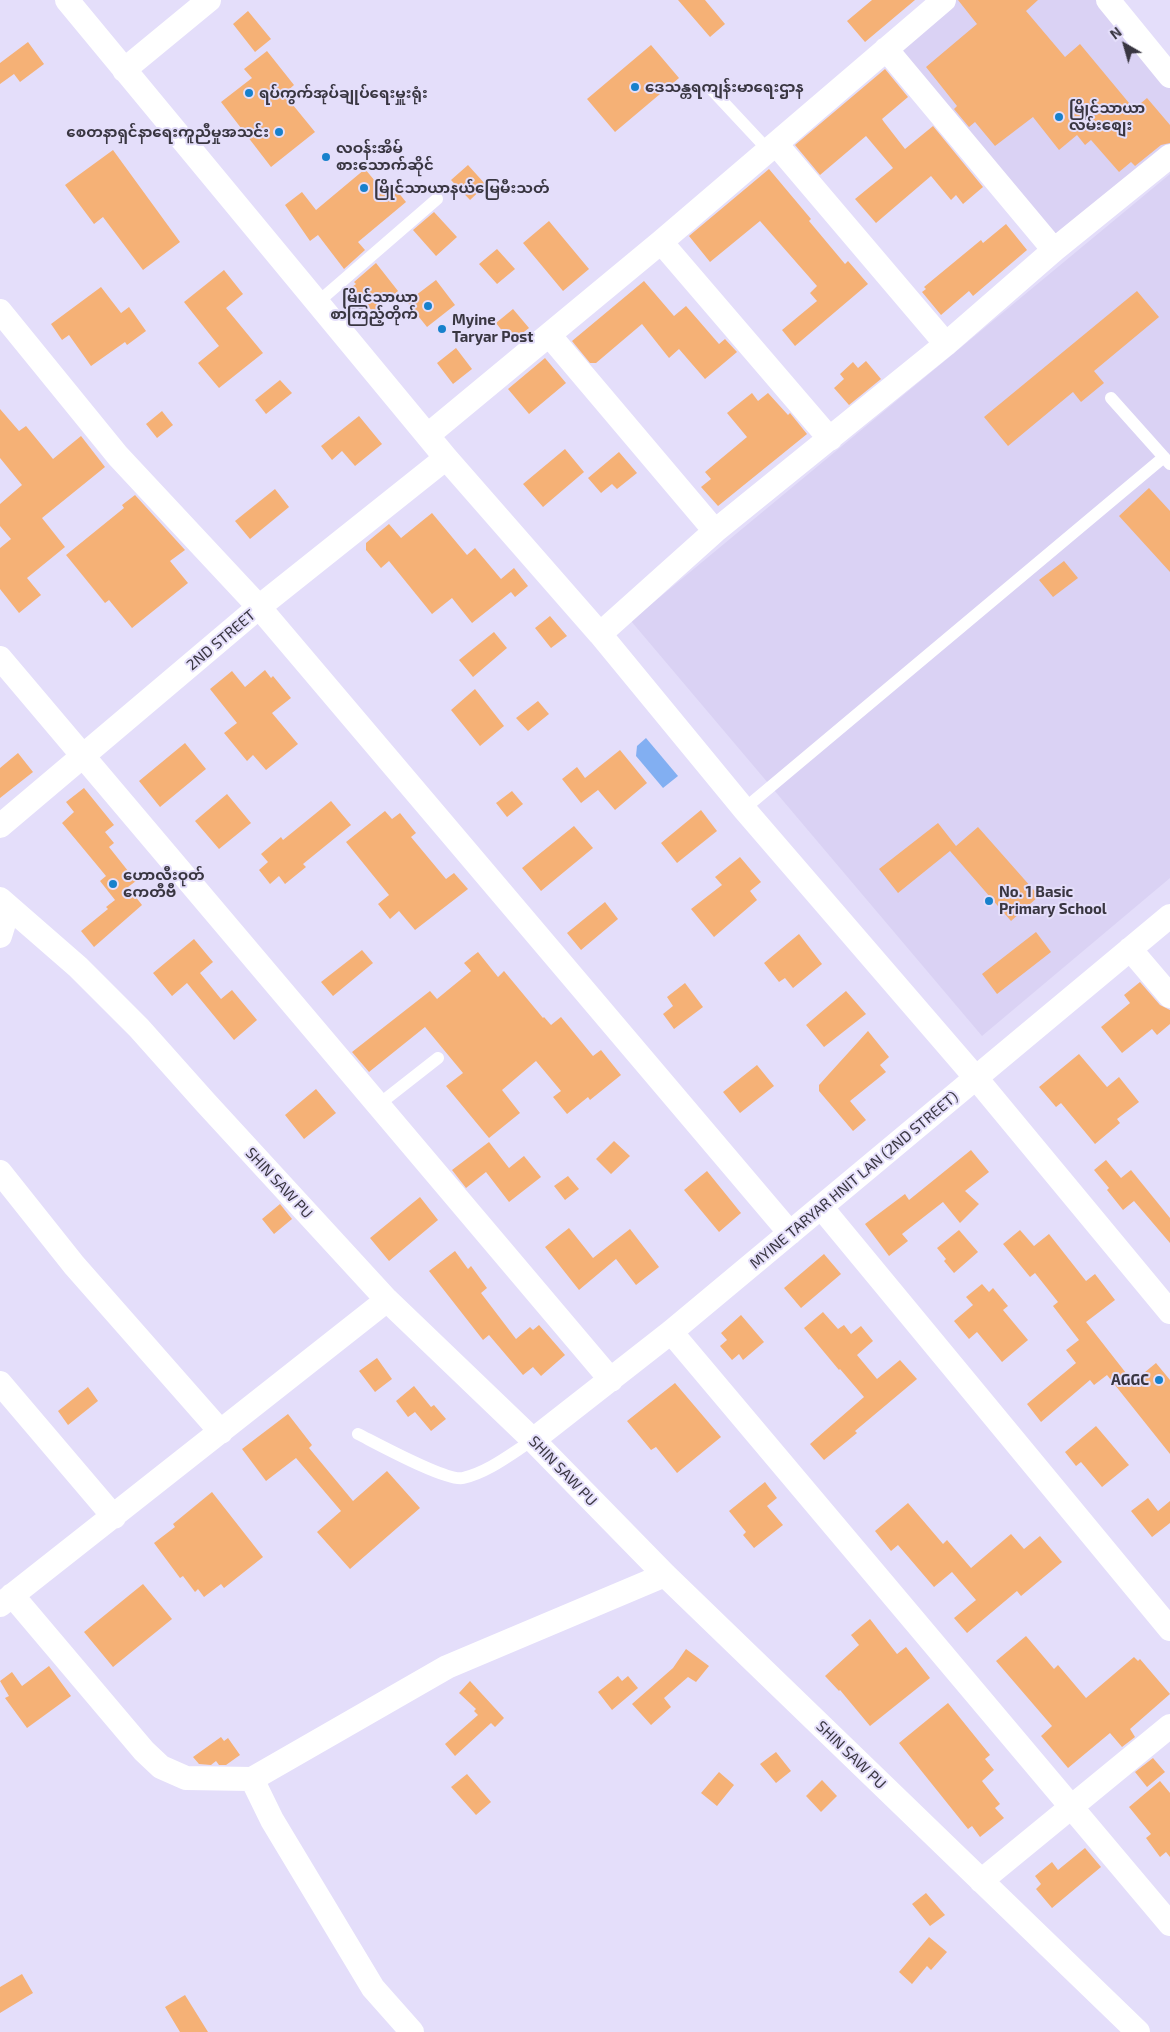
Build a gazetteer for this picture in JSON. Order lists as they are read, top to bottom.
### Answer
{
  "streets": {
    "street": ["2ND STREET", "MYINE TARYAR HNIT LAN (2ND STREET)", "SHIN SAW PU"]
  },
  "crossings": [
    ["MYINE TARYAR HNIT LAN (2ND STREET)", "SHIN SAW PU"]
  ],
  "places": [
    "ဒေသန္တရကျန်းမာရေးဌာန",
    "ရပ်ကွက်အုပ်ချုပ်ရေးမှူးရုံး",
    "မြိုင်သာယာ လမ်းစျေး",
    "စေတနာရှင်နာရေးကူညီမှုအသင်း",
    "လဝန်းအိမ် စားသောက်ဆိုင်",
    "မြိုင်သာယာနယ်မြေမီးသတ်",
    "မြိုင်သာယာ စာကြည့်တိုက်",
    "Myine Taryar Post",
    "ဟောလီးဝုတ် ကေတီဗီ",
    "No. 1 Basic Primary School",
    "AGGC"
  ],
  "north": "top left"
}
